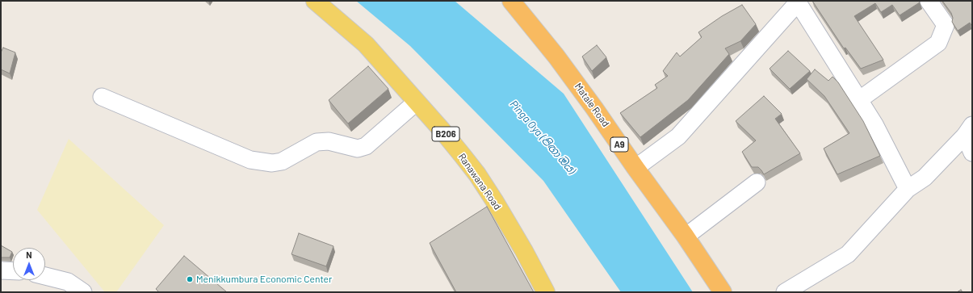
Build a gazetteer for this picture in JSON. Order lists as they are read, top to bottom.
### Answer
{
  "streets": {
    "highway": ["Matale Road", "A9"],
    "main road": ["B206", "Ranawana Road"]
  },
  "water": ["Pinga Oya (පිඟා ඔය)"],
  "places": ["Menikkumbura Economic Center"],
  "north": "top"
}
